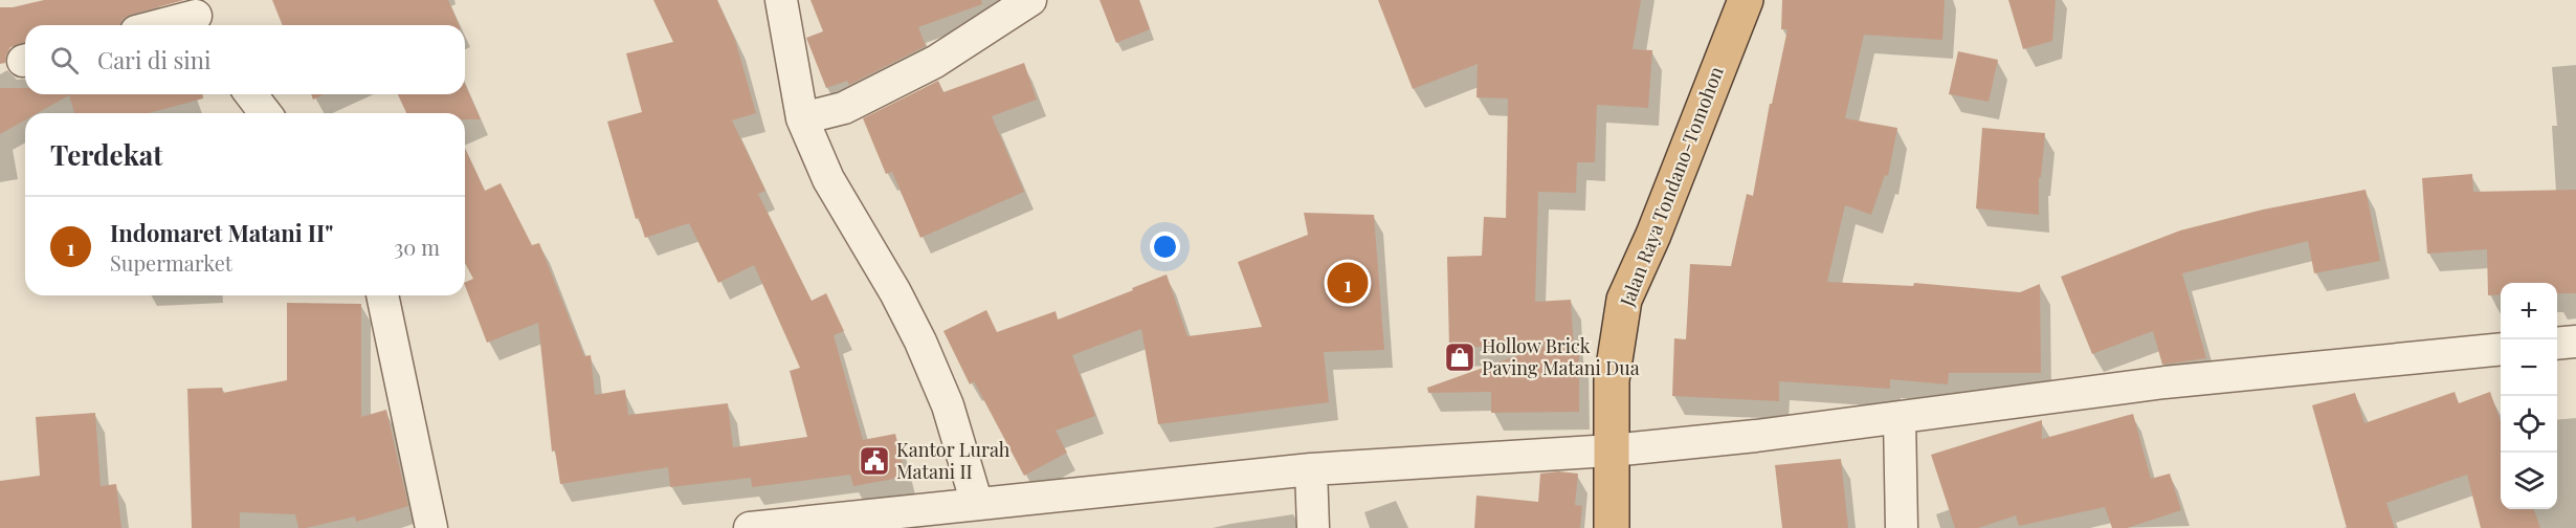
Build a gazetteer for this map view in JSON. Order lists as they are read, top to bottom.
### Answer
{
  "streets": {
    "highway": ["Jalan Raya Tondano-Tomohon"]
  },
  "places": {
    "shop": ["Hollow Brick Paving Matani Dua"],
    "public building": ["Kantor Lurah Matani II"]
  },
  "page": {
    "search": "Cari di sini",
    "heading": "Terdekat",
    "list": [
      {
        "mark": "1",
        "name": "Indomaret Matani II\"",
        "note": "Supermarket",
        "value": "30 m"
      }
    ],
    "pins": "1",
    "map_buttons": ["+", "−"]
  }
}
